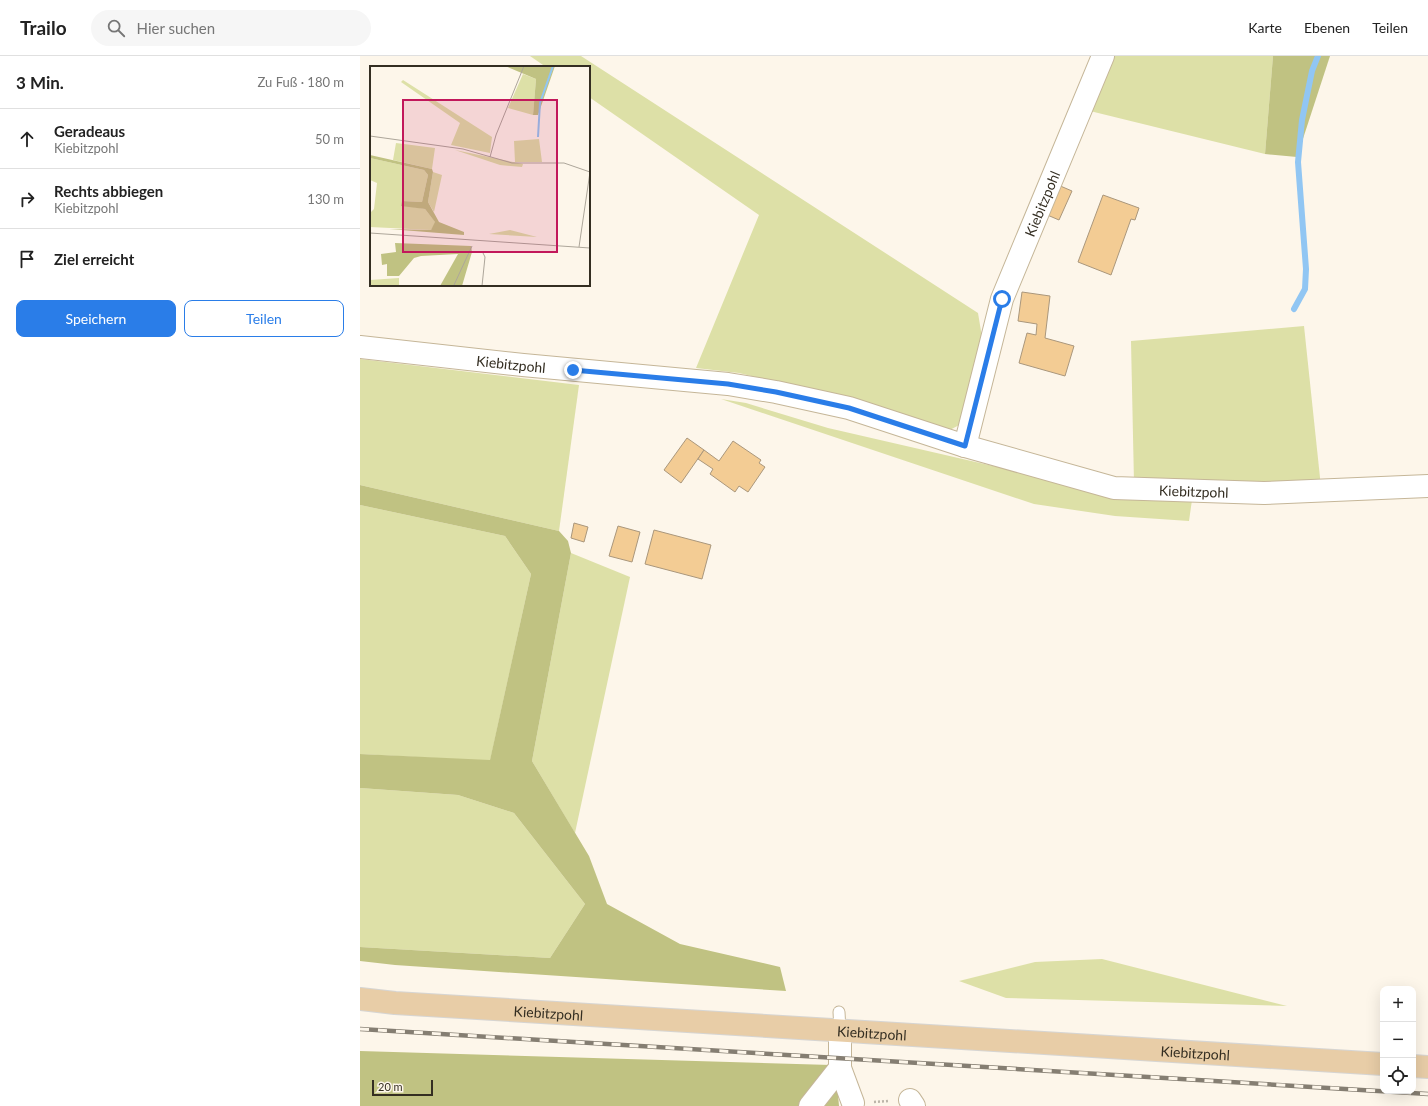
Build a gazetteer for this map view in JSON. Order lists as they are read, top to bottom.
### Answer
{
  "streets": {
    "main road": ["Kiebitzpohl"]
  },
  "scale_bar": "20 m",
  "page": {
    "header": "Trailo",
    "search": "Hier suchen",
    "nav": ["Karte", "Ebenen", "Teilen"],
    "heading": ["3 Min.", "Zu Fuß · 180 m"],
    "list": [
      ["Geradeaus", "Kiebitzpohl", "50 m"],
      ["Rechts abbiegen", "Kiebitzpohl", "130 m"],
      "Ziel erreicht"
    ],
    "buttons": ["Speichern", "Teilen"],
    "map_buttons": ["+", "−"],
    "scale": "20 m"
  }
}
